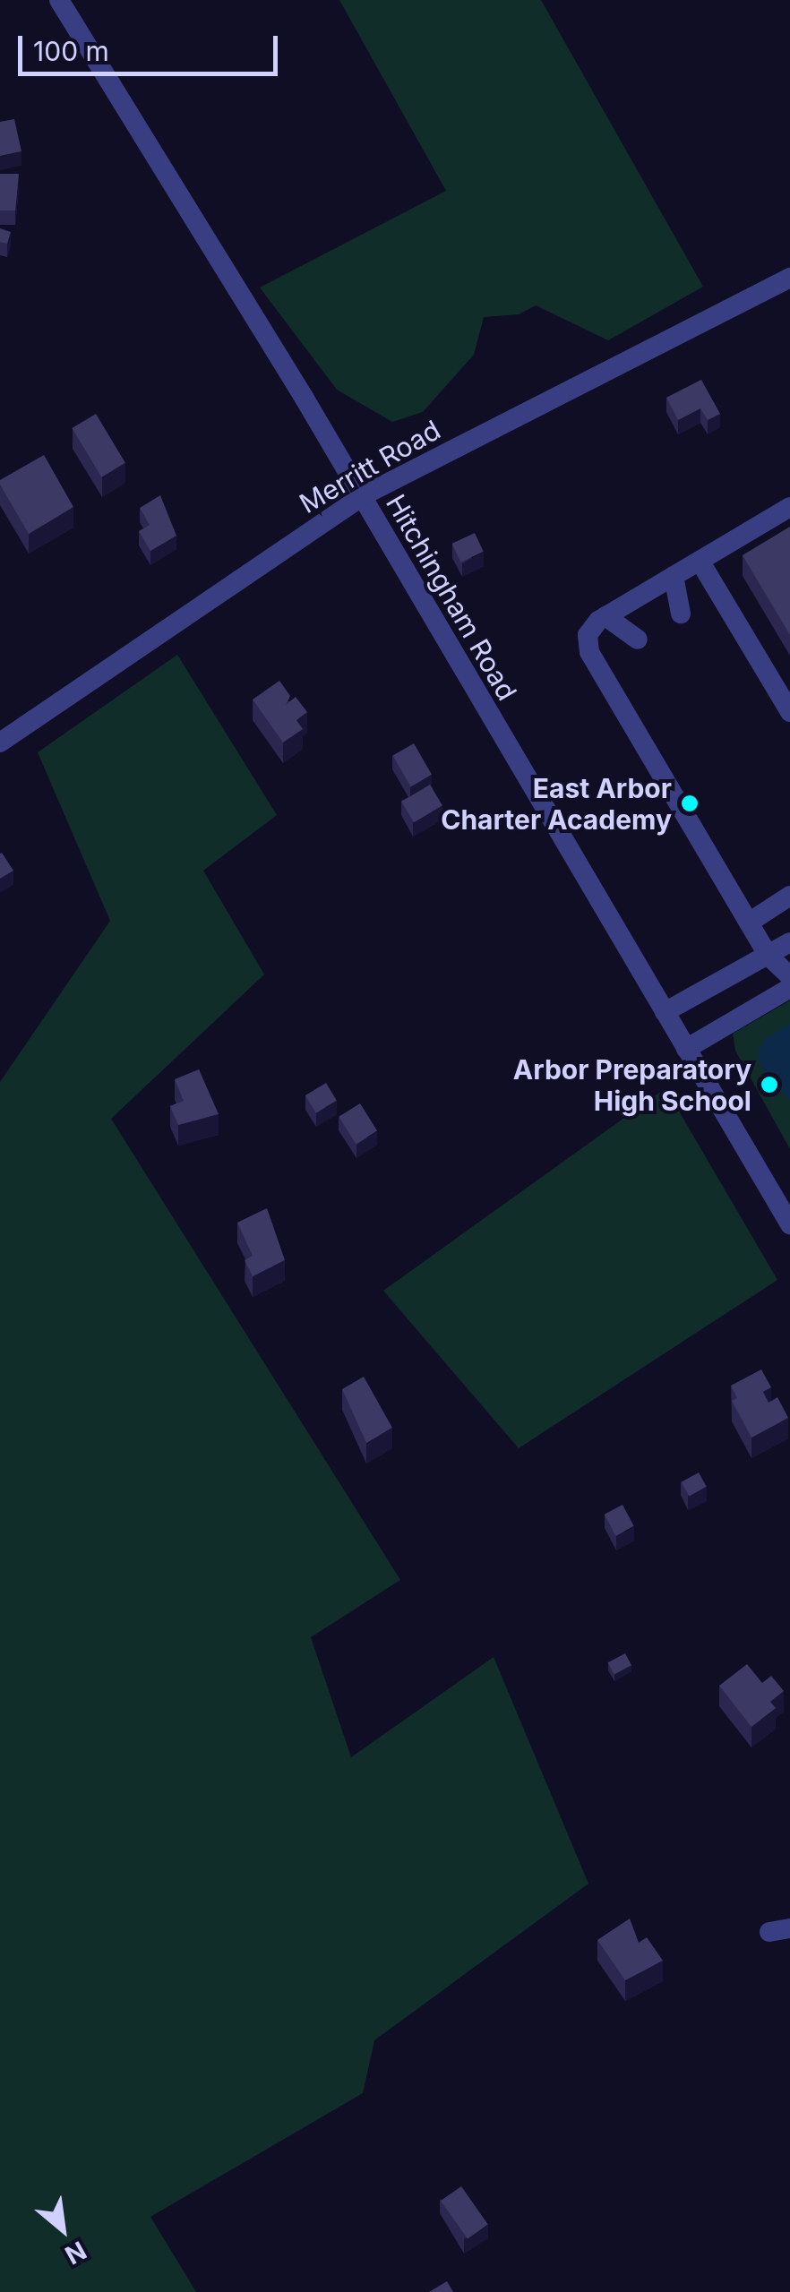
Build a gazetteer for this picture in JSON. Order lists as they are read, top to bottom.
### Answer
{
  "streets": {
    "street": ["Merritt Road", "Hitchingham Road"]
  },
  "crossings": [
    ["Merritt Road", "Hitchingham Road"]
  ],
  "places": ["East Arbor Charter Academy", "Arbor Preparatory High School"],
  "scale_bar": "100 m",
  "north": "bottom right"
}
